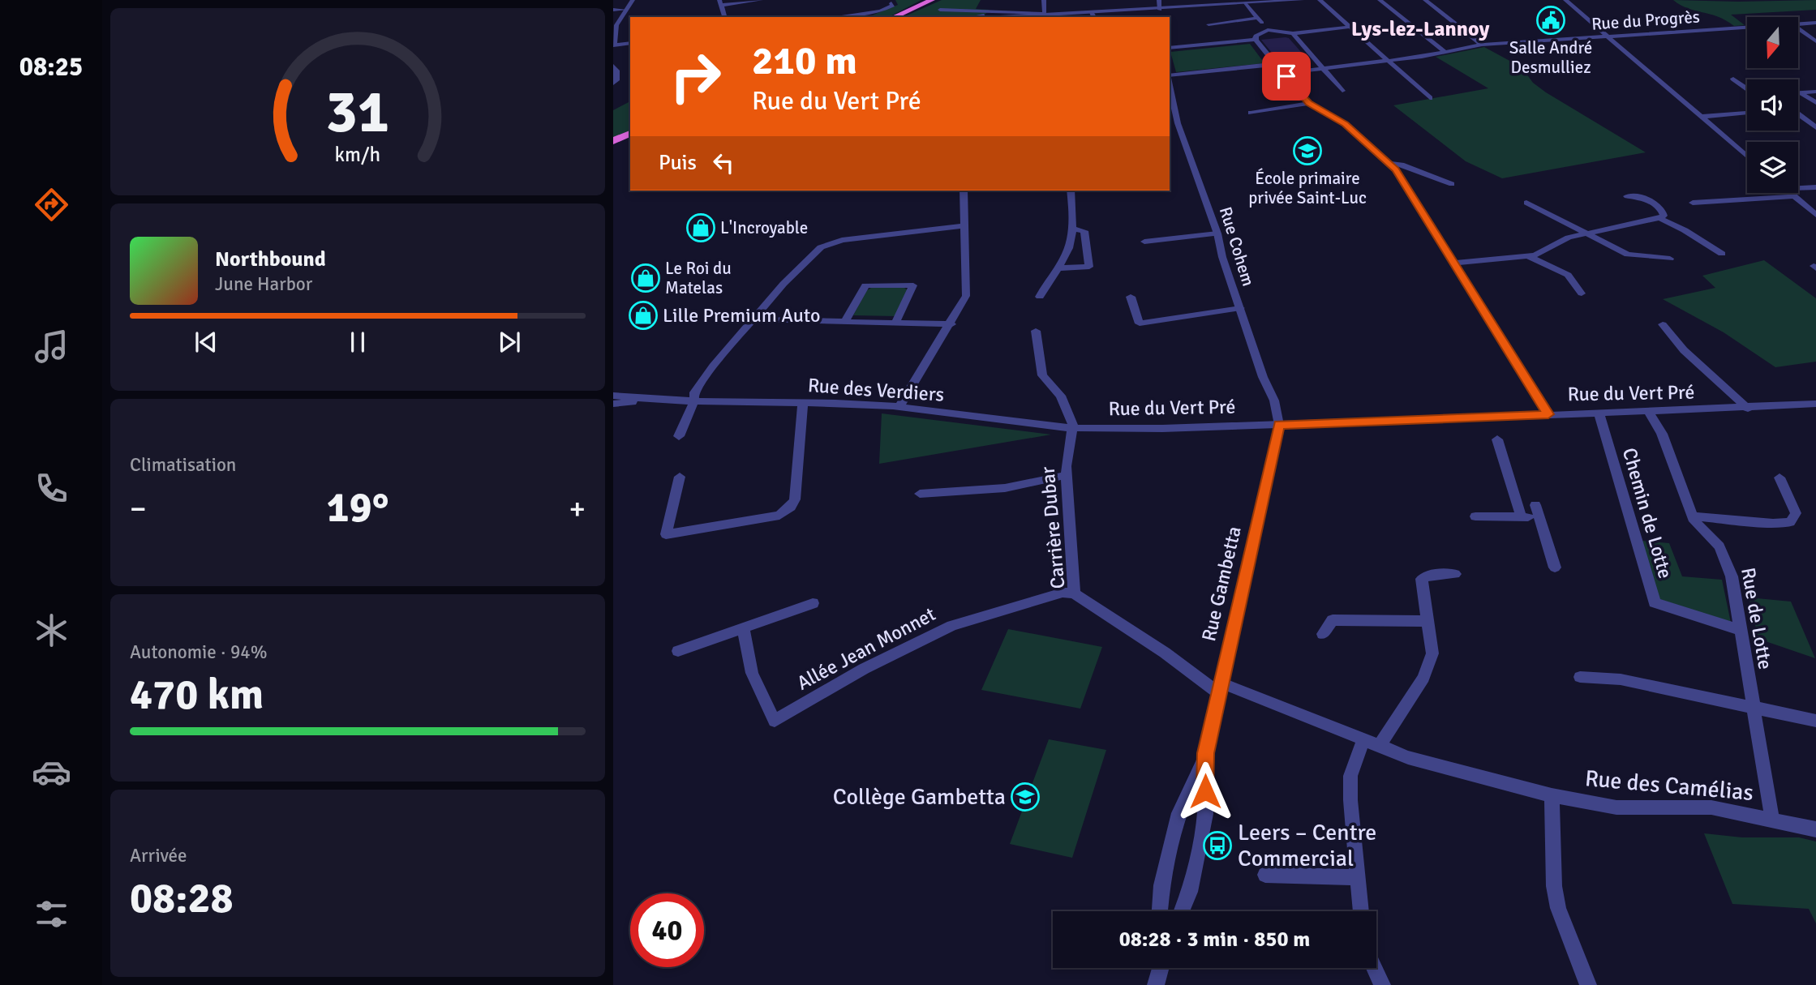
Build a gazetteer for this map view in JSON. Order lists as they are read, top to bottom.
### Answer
{
  "streets": {
    "street": [
      "Rue du Progrès",
      "Rue Cohem",
      "Rue des Verdiers",
      "Rue du Vert Pré",
      "Chemin de Lotte",
      "Carrière Dubar",
      "Rue Gambetta",
      "Rue de Lotte",
      "Allée Jean Monnet",
      "Rue des Camélias"
    ]
  },
  "crossings": [
    ["Rue Cohem", "Rue du Vert Pré"],
    ["Rue Cohem", "Rue Gambetta"],
    ["Rue des Verdiers", "Rue du Vert Pré"],
    ["Rue des Verdiers", "Carrière Dubar"],
    ["Rue du Vert Pré", "Chemin de Lotte"],
    ["Rue du Vert Pré", "Carrière Dubar"],
    ["Rue du Vert Pré", "Rue Gambetta"],
    ["Rue du Vert Pré", "Rue de Lotte"],
    ["Chemin de Lotte", "Rue de Lotte"],
    ["Carrière Dubar", "Rue Gambetta"],
    ["Carrière Dubar", "Allée Jean Monnet"],
    ["Carrière Dubar", "Rue des Camélias"],
    ["Rue Gambetta", "Rue des Camélias"],
    ["Rue de Lotte", "Rue des Camélias"]
  ],
  "districts": ["Lys-lez-Lannoy"],
  "places": {
    "public building": ["Salle André Desmulliez"],
    "school or university": ["École primaire privée Saint-Luc", "Collège Gambetta"],
    "shop": ["L'Incroyable", "Le Roi du Matelas", "Lille Premium Auto"],
    "bus stop": ["Leers – Centre Commercial"]
  },
  "north": "bottom",
  "page": {
    "tabs": "08:25",
    "turn": ["210 m", "Rue du Vert Pré"],
    "then": "Puis",
    "song": ["Northbound", "June Harbor"],
    "tile": [
      "Climatisation",
      ["Autonomie · 94%", "470 km"],
      ["Arrivée", "08:28"]
    ],
    "heat": ["−", "19°", "+"],
    "limit": "40",
    "trip": "08:28 · 3 min · 850 m",
    "gauge": ["31", "km/h"]
  }
}
